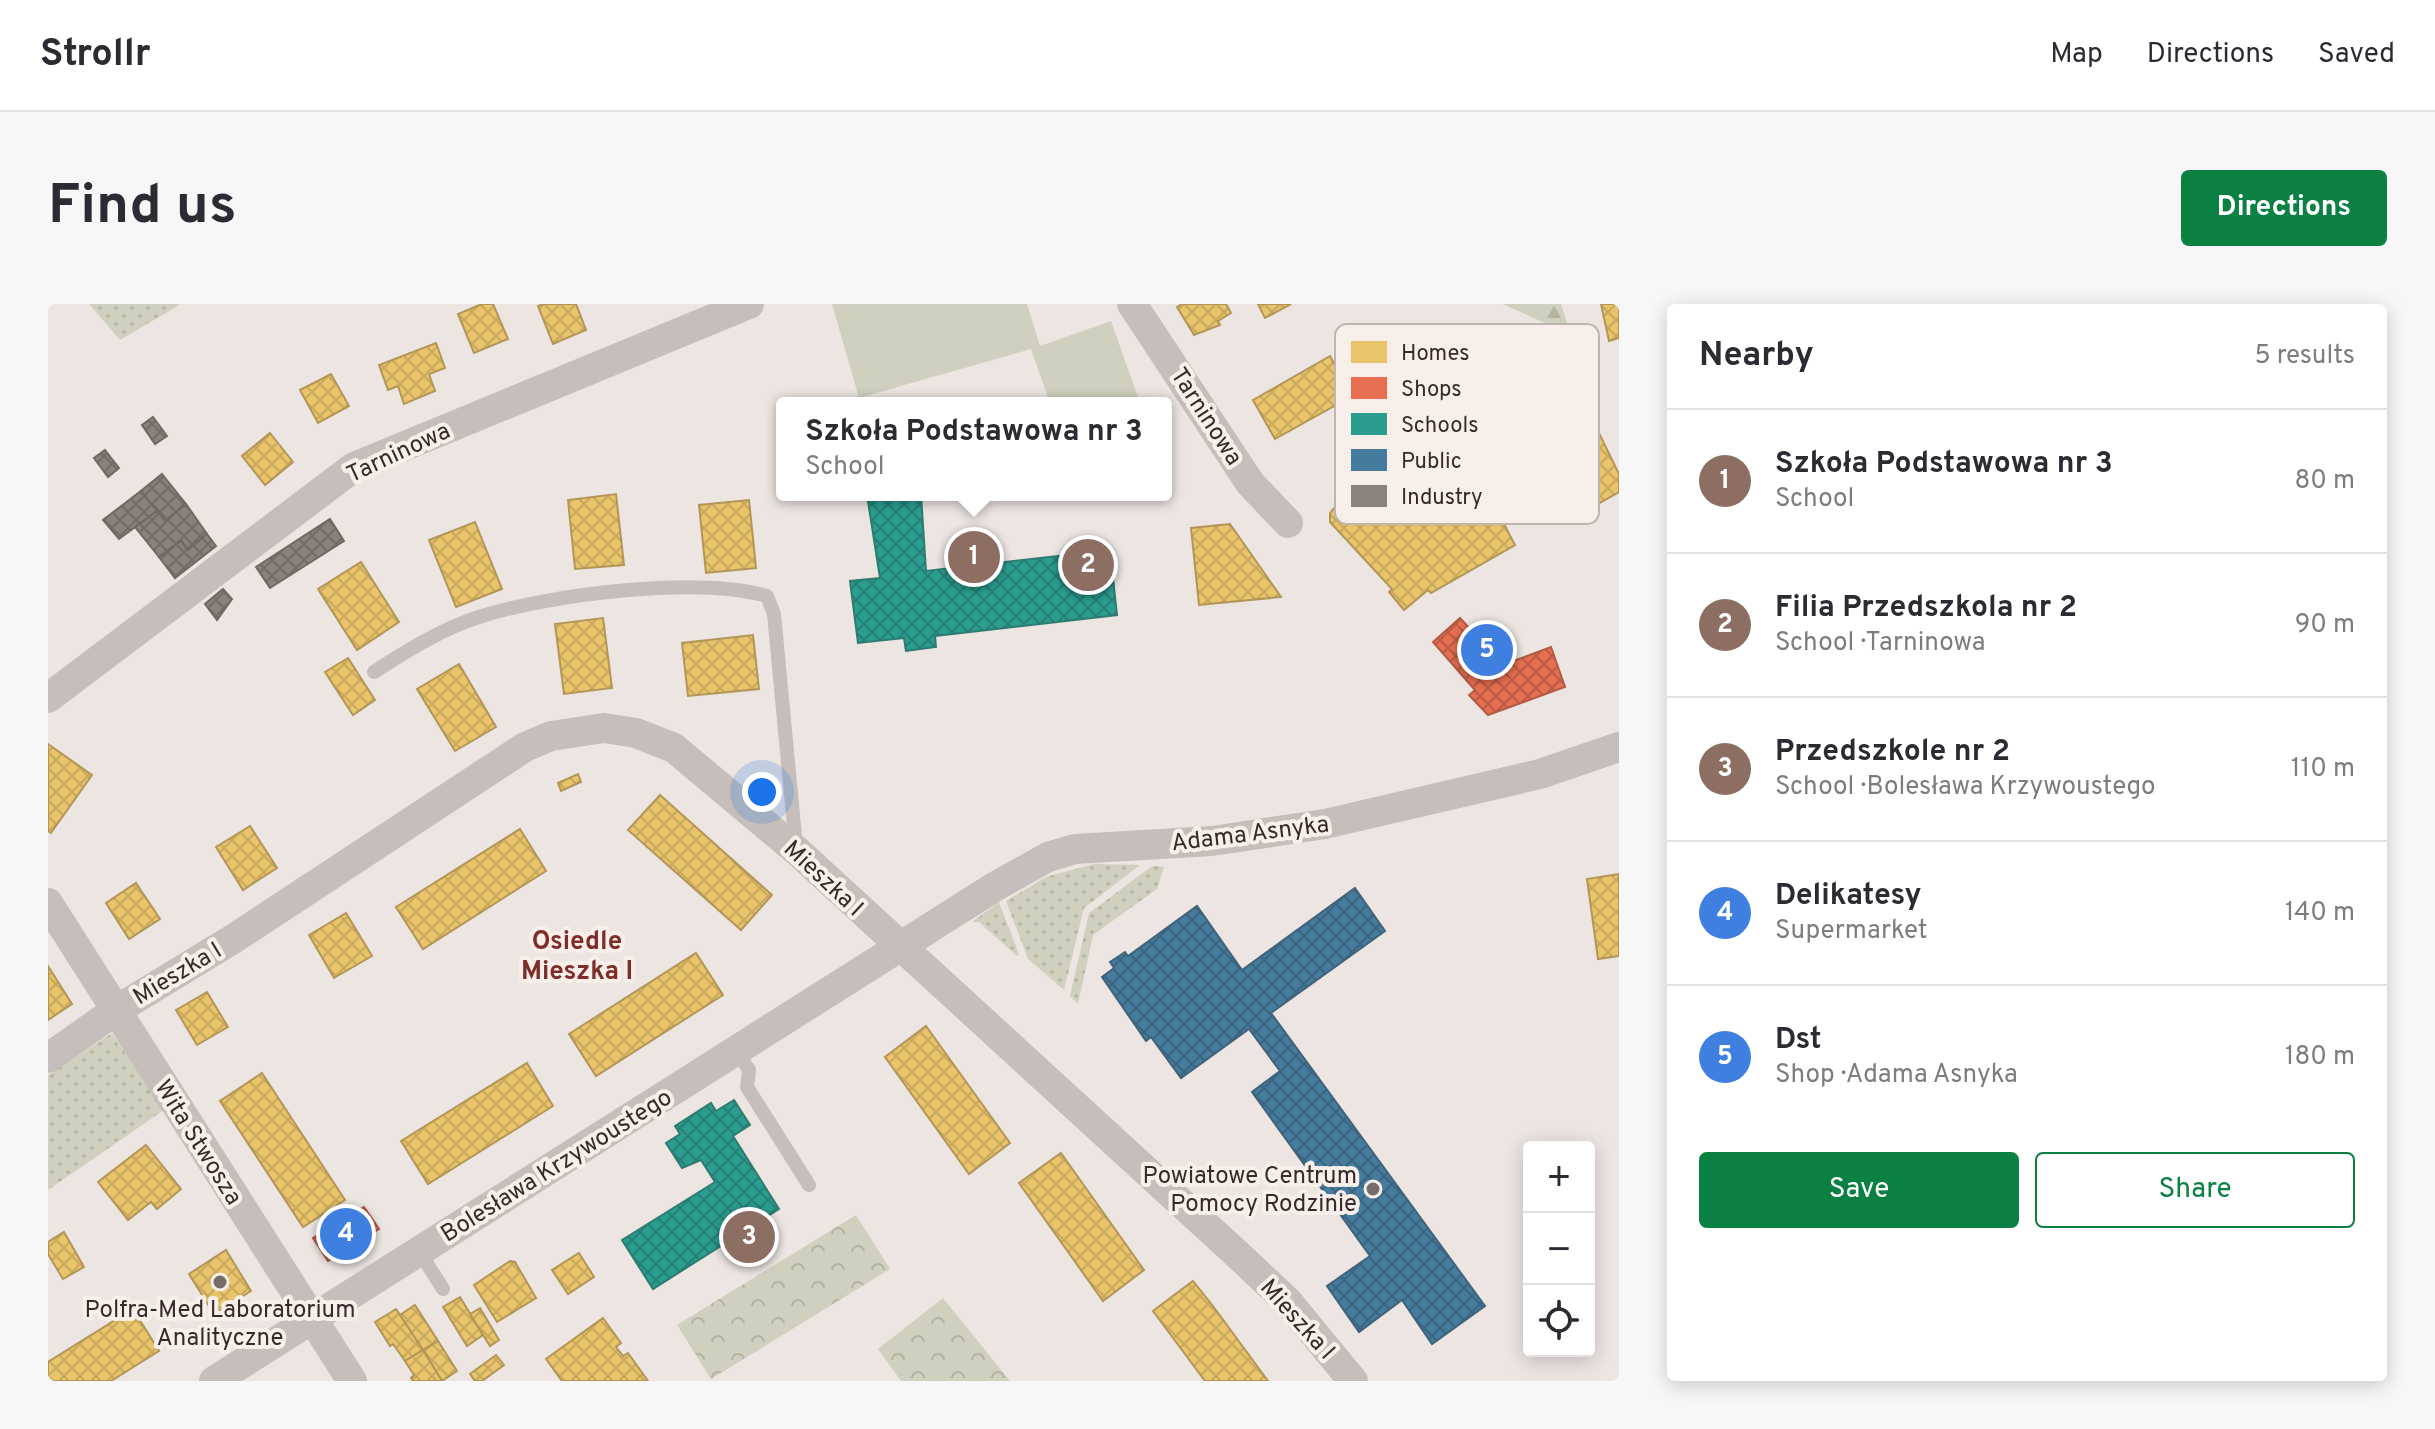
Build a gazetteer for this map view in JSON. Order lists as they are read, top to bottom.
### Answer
{
  "streets": {
    "street": [
      "Tarninowa",
      "Adama Asnyka",
      "Mieszka I",
      "Wita Stwosza",
      "Bolesława Krzywoustego"
    ]
  },
  "crossings": [
    ["Adama Asnyka", "Mieszka I"],
    ["Adama Asnyka", "Bolesława Krzywoustego"],
    ["Mieszka I", "Wita Stwosza"],
    ["Mieszka I", "Bolesława Krzywoustego"],
    ["Wita Stwosza", "Bolesława Krzywoustego"]
  ],
  "districts": ["Osiedle Mieszka I"],
  "places": ["Powiatowe Centrum Pomocy Rodzinie", "Polfra-Med Laboratorium Analityczne"],
  "legend": [
    "Homes",
    "Shops",
    "Schools",
    "Public",
    "Industry"
  ],
  "page": {
    "header": "Strollr",
    "nav": ["Map", "Directions", "Saved"],
    "buttons": [
      "Directions",
      ["Save", "Share"]
    ],
    "title": "Find us",
    "heading": ["Nearby", "5 results"],
    "popup": ["Szkoła Podstawowa nr 3", "School"],
    "list": [
      {
        "mark": "1",
        "name": "Szkoła Podstawowa nr 3",
        "note": "School",
        "value": "80 m"
      },
      {
        "mark": "2",
        "name": "Filia Przedszkola nr 2",
        "note": "School · Tarninowa",
        "value": "90 m"
      },
      {
        "mark": "3",
        "name": "Przedszkole nr 2",
        "note": "School · Bolesława Krzywoustego",
        "value": "110 m"
      },
      {
        "mark": "4",
        "name": "Delikatesy",
        "note": "Supermarket",
        "value": "140 m"
      },
      {
        "mark": "5",
        "name": "Dst",
        "note": "Shop · Adama Asnyka",
        "value": "180 m"
      }
    ],
    "pins": [
      "1",
      "2",
      "5",
      "4",
      "3"
    ],
    "map_buttons": ["+", "−"]
  }
}
